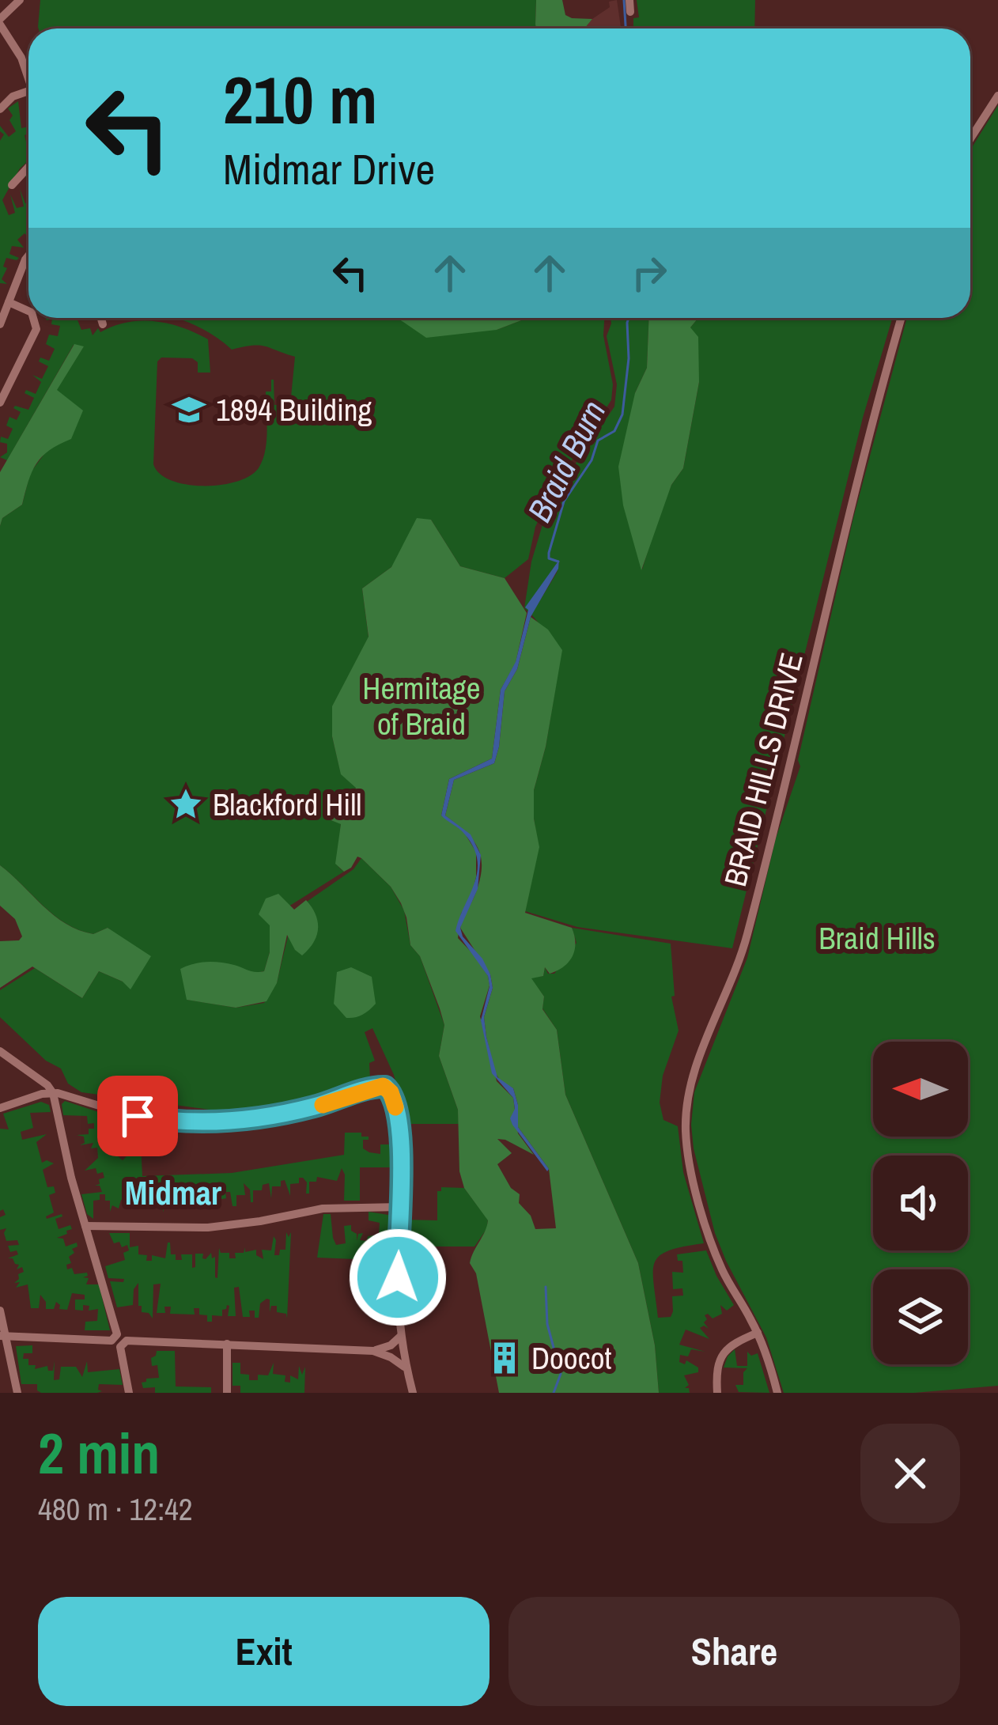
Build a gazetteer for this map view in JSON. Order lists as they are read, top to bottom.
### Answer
{
  "streets": {
    "street": ["BRAID HILLS DRIVE"]
  },
  "districts": ["Midmar"],
  "water": ["Braid Burn"],
  "parks": ["Hermitage of Braid", "Braid Hills"],
  "places": {
    "school or university": ["1894 Building"],
    "place": ["Blackford Hill"],
    "building": ["Doocot"]
  },
  "north": "left",
  "page": {
    "turn": ["210 m", "Midmar Drive"],
    "heading": ["2 min", "480 m · 12:42"],
    "buttons": ["Exit", "Share"]
  }
}
